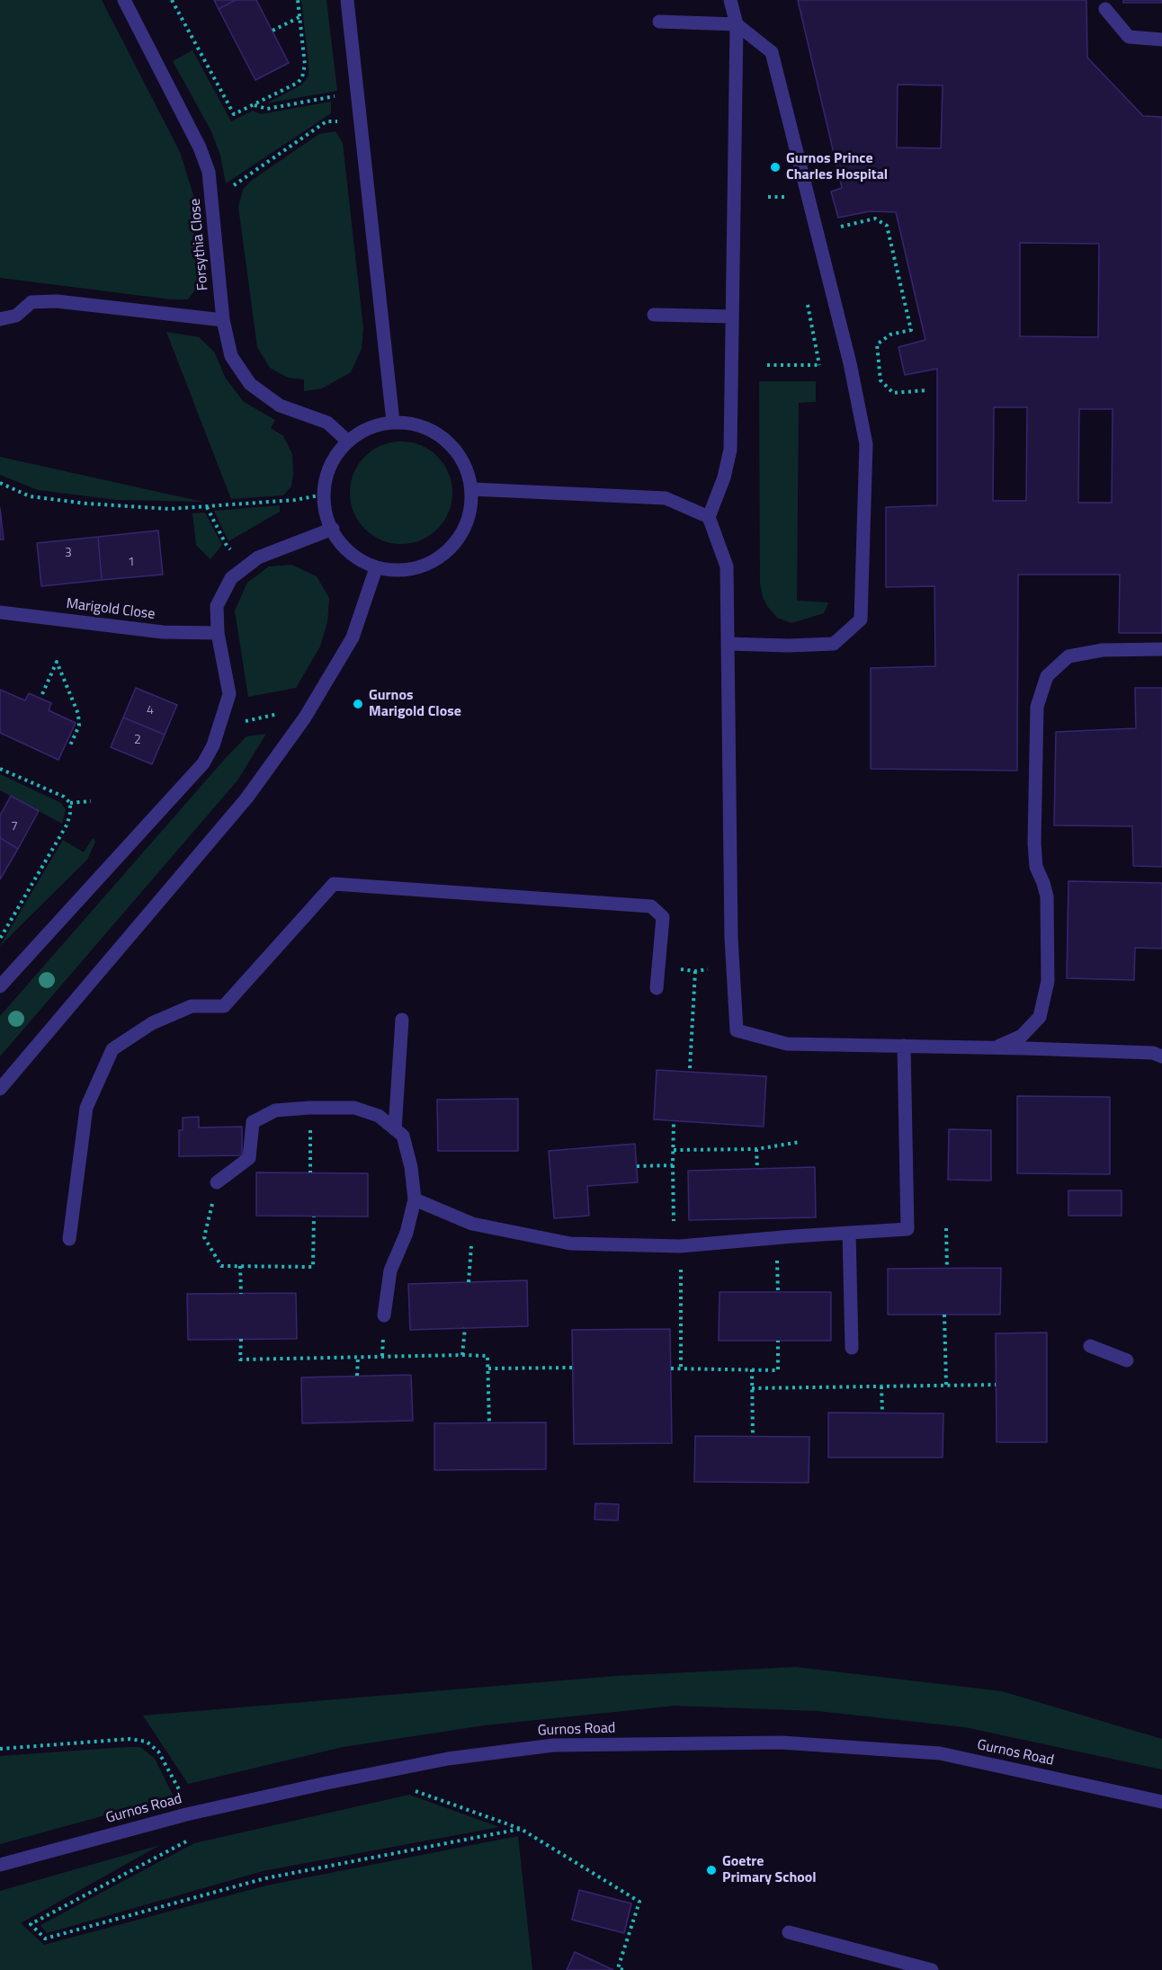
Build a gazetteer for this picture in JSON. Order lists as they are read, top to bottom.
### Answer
{
  "streets": {
    "street": ["Forsythia Close", "Marigold Close", "Gurnos Road"]
  },
  "places": ["Gurnos Prince Charles Hospital", "Gurnos Marigold Close", "Goetre Primary School"],
  "house_numbers": [
    "3",
    "1",
    "4",
    "2",
    "7"
  ]
}
